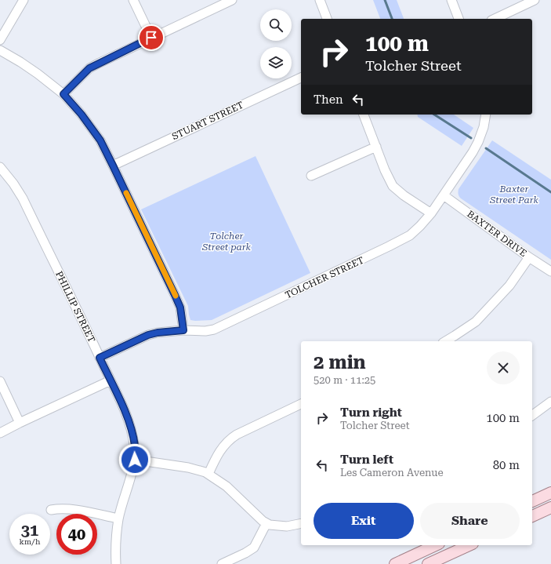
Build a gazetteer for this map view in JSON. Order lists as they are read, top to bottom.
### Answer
{
  "streets": {
    "street": [
      "STUART STREET",
      "BAXTER DRIVE",
      "TOLCHER STREET",
      "PHILLIP STREET"
    ]
  },
  "crossings": [
    ["BAXTER DRIVE", "TOLCHER STREET"],
    ["TOLCHER STREET", "PHILLIP STREET"]
  ],
  "parks": ["Baxter Street Park", "Tolcher Street park"],
  "page": {
    "turn": ["100 m", "Tolcher Street"],
    "then": "Then",
    "heading": ["2 min", "520 m · 11:25"],
    "list": [
      {
        "name": "Turn right",
        "note": "Tolcher Street",
        "value": "100 m"
      },
      {
        "name": "Turn left",
        "note": "Les Cameron Avenue",
        "value": "80 m"
      }
    ],
    "buttons": ["Exit", "Share"],
    "speed": "31 km/h",
    "limit": "40"
  }
}
